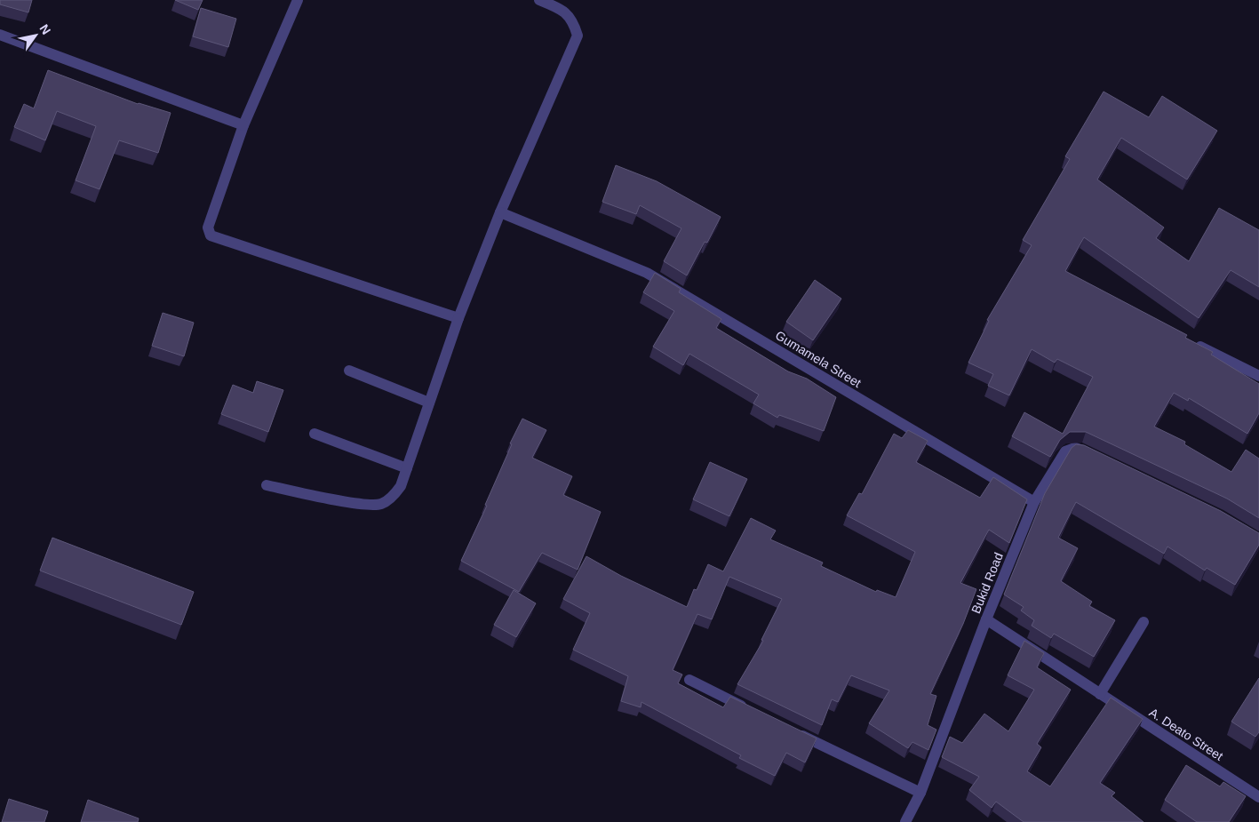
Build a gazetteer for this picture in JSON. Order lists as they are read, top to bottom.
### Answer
{
  "streets": {
    "street": ["Gumamela Street", "Bukid Road", "A. Deato Street"]
  },
  "crossings": [
    ["Gumamela Street", "Bukid Road"],
    ["Bukid Road", "A. Deato Street"]
  ],
  "north": "top right"
}
